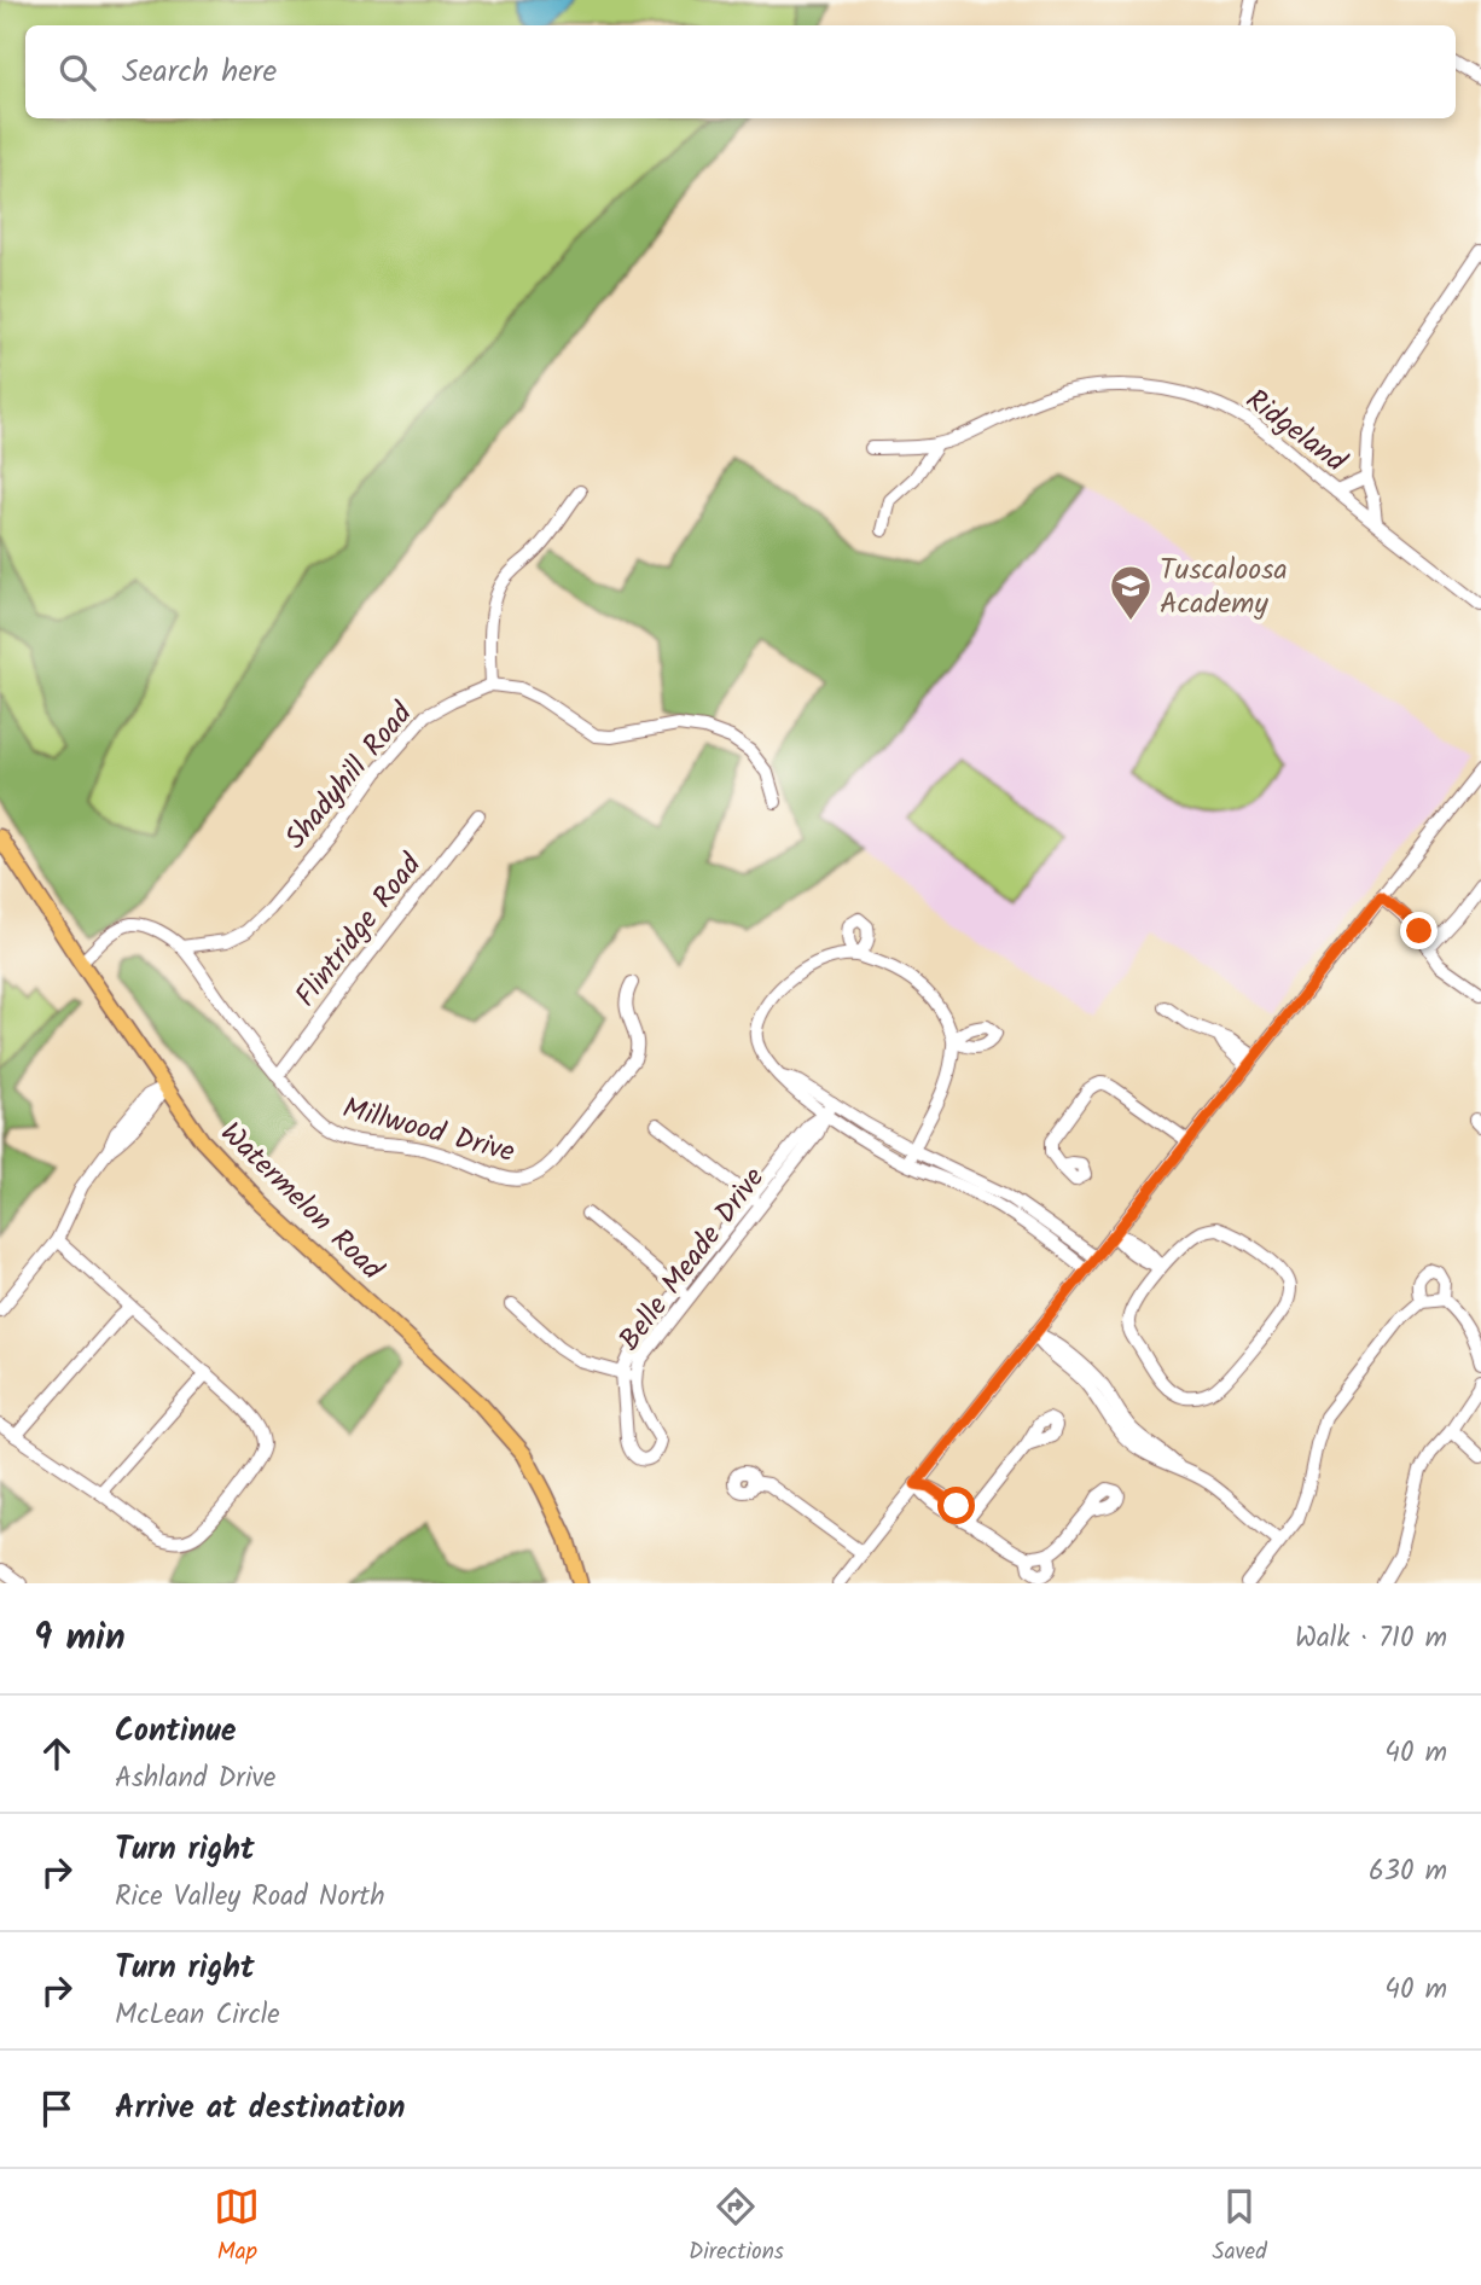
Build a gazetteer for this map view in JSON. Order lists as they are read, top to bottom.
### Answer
{
  "streets": {
    "main road": ["Watermelon Road"],
    "street": [
      "Ridgeland",
      "Shadyhill Road",
      "Flintridge Road",
      "Millwood Drive",
      "Belle Meade Drive"
    ]
  },
  "crossings": [
    ["Shadyhill Road", "Millwood Drive"],
    ["Flintridge Road", "Millwood Drive"],
    ["Millwood Drive", "Watermelon Road"]
  ],
  "places": {
    "school or university": ["Tuscaloosa Academy"]
  },
  "page": {
    "search": "Search here",
    "heading": ["9 min", "Walk · 710 m"],
    "list": [
      ["Continue", "Ashland Drive", "40 m"],
      ["Turn right", "Rice Valley Road North", "630 m"],
      ["Turn right", "McLean Circle", "40 m"],
      "Arrive at destination"
    ],
    "nav": ["Map", "Directions", "Saved"]
  }
}
